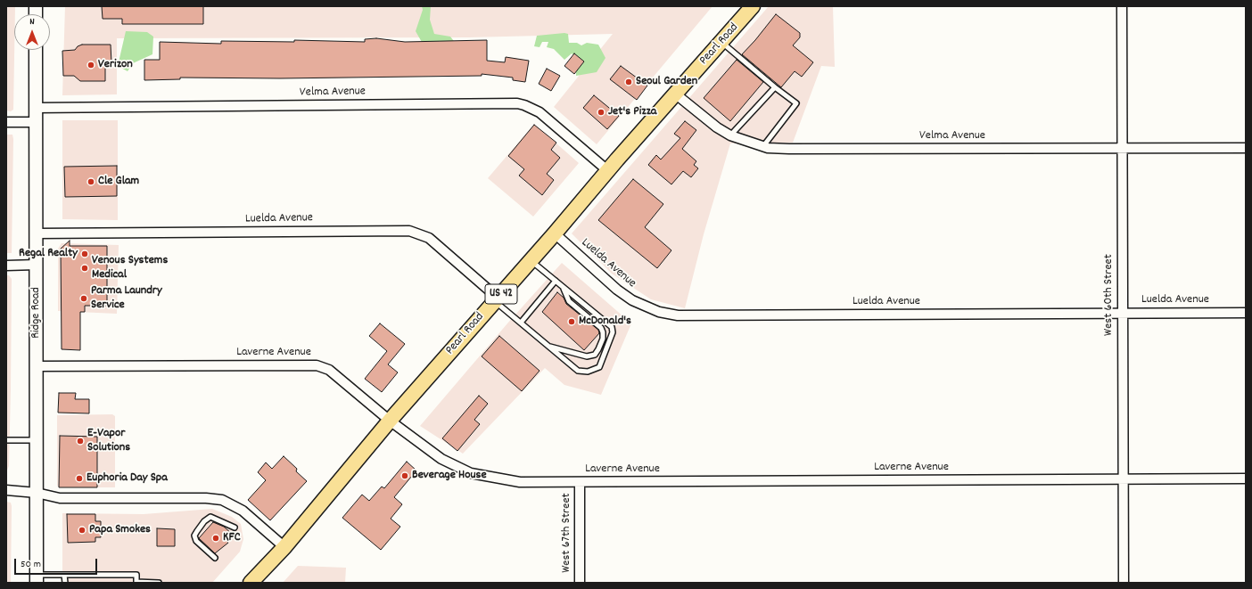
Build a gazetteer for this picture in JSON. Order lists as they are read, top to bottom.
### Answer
{
  "streets": {
    "main road": ["Pearl Road", "US 42", "Ridge Road"],
    "street": [
      "Velma Avenue",
      "Luelda Avenue",
      "West 60th Street",
      "Laverne Avenue",
      "West 67th Street"
    ]
  },
  "crossings": [
    ["Pearl Road", "Velma Avenue"],
    ["Pearl Road", "Luelda Avenue"],
    ["Pearl Road", "Laverne Avenue"],
    ["Velma Avenue", "West 60th Street"],
    ["Velma Avenue", "Ridge Road"],
    ["Luelda Avenue", "West 60th Street"],
    ["Luelda Avenue", "Ridge Road"],
    ["West 60th Street", "Laverne Avenue"],
    ["Ridge Road", "Laverne Avenue"],
    ["Laverne Avenue", "West 67th Street"]
  ],
  "places": [
    "Verizon",
    "Seoul Garden",
    "Jet's Pizza",
    "Cle Glam",
    "Regal Realty",
    "Venous Systems Medical",
    "Parma Laundry Service",
    "McDonald's",
    "E-Vapor Solutions",
    "Beverage House",
    "Euphoria Day Spa",
    "Papa Smokes",
    "KFC"
  ],
  "scale_bar": "50 m",
  "north": "top"
}
